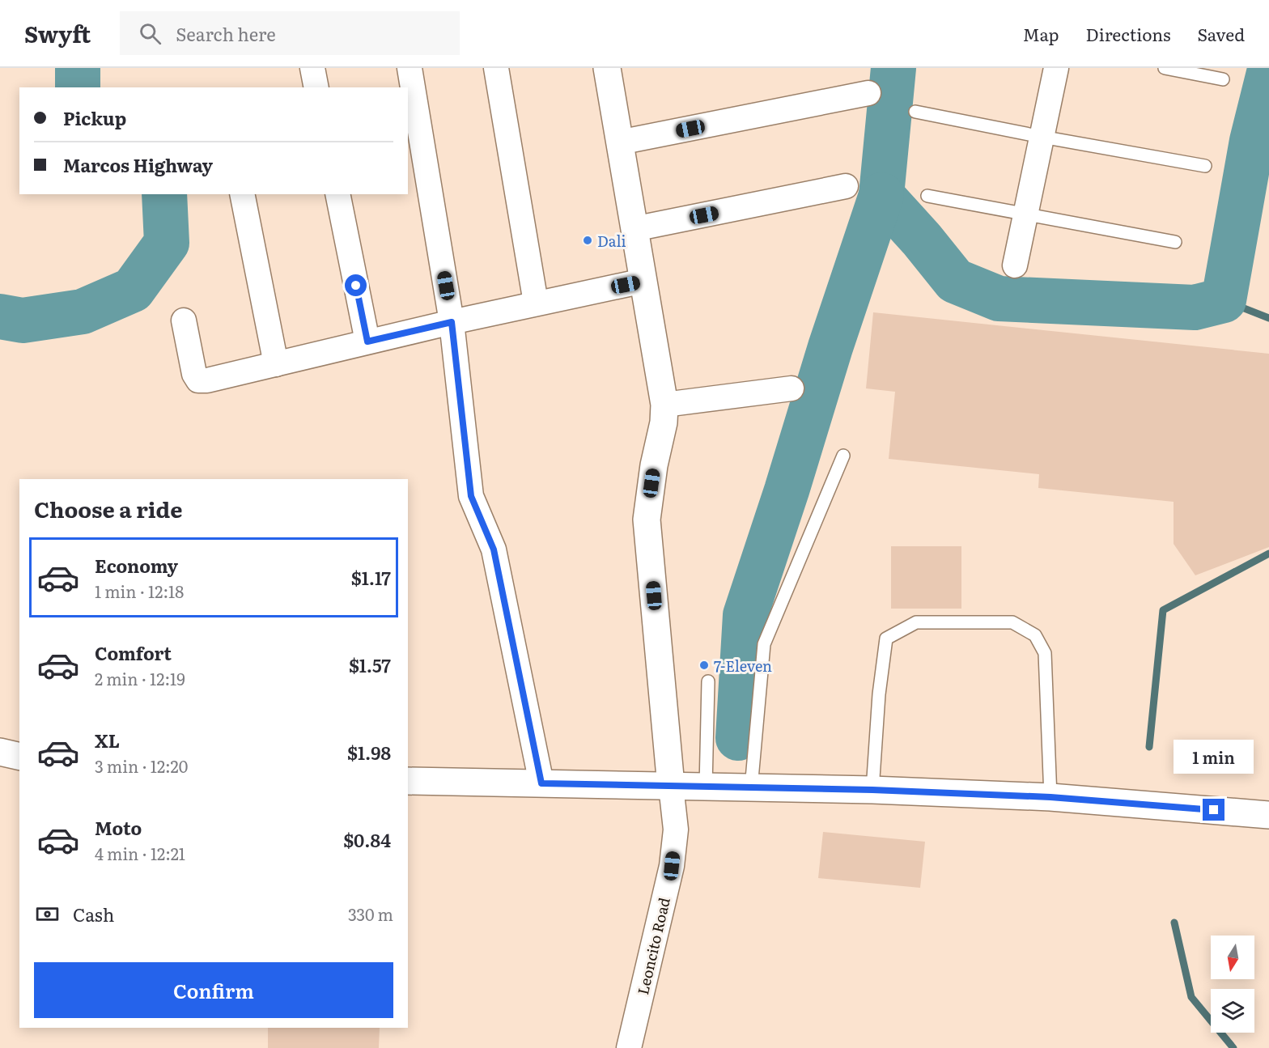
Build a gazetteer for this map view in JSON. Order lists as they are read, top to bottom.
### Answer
{
  "streets": {
    "street": ["Leoncito Road"]
  },
  "places": ["Dali", "7-Eleven"],
  "north": "bottom",
  "page": {
    "header": "Swyft",
    "search": "Search here",
    "nav": ["Map", "Directions", "Saved"],
    "banner": ["Pickup", "Marcos Highway"],
    "heading": "Choose a ride",
    "list": [
      {
        "name": "Economy",
        "note": "1 min · 12:18",
        "value": "$1.17"
      },
      {
        "name": "Comfort",
        "note": "2 min · 12:19",
        "value": "$1.57"
      },
      {
        "name": "XL",
        "note": "3 min · 12:20",
        "value": "$1.98"
      },
      {
        "name": "Moto",
        "note": "4 min · 12:21",
        "value": "$0.84"
      }
    ],
    "bubble": "1 min",
    "pay": ["Cash", "330 m"],
    "buttons": "Confirm"
  }
}
